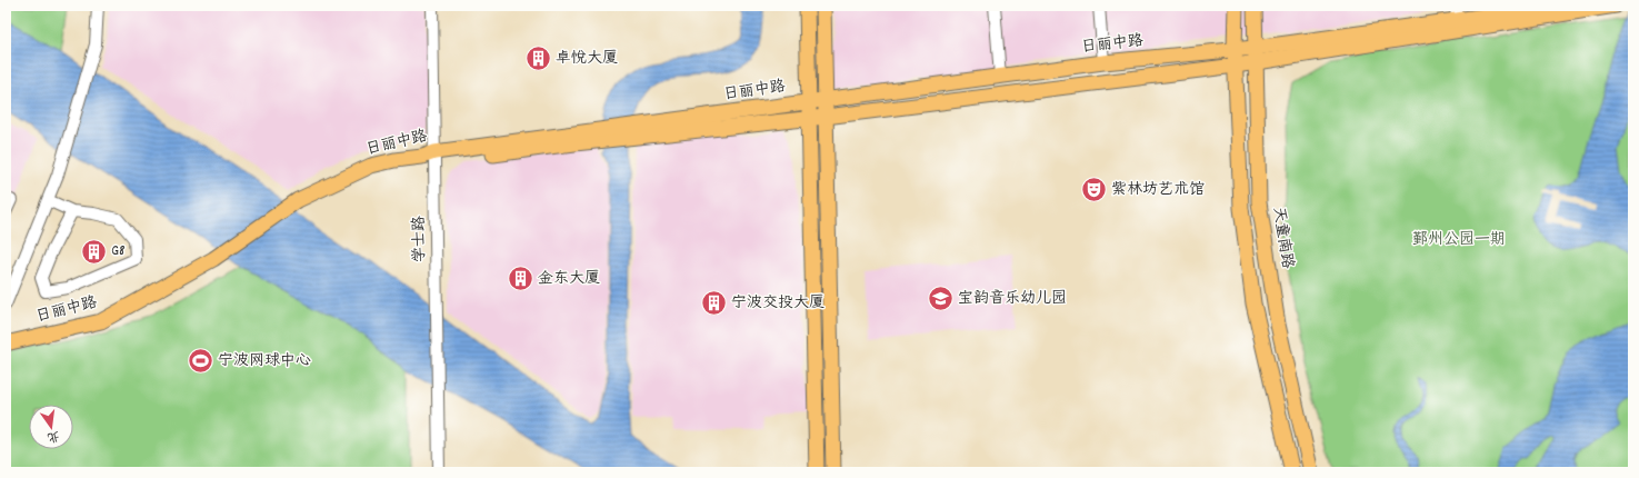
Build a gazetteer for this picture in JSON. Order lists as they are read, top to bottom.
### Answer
{
  "streets": {
    "main road": ["日丽中路", "天童南路"],
    "street": ["学士路"]
  },
  "crossings": [
    ["日丽中路", "天童南路"],
    ["日丽中路", "学士路"]
  ],
  "parks": ["鄞州公园一期"],
  "places": {
    "building": [
      "卓悦大厦",
      "G8",
      "金东大厦",
      "宁波交投大厦"
    ],
    "theatre": ["紫林坊艺术馆"],
    "school or university": ["宝韵音乐幼儿园"],
    "sports": ["宁波网球中心"]
  },
  "north": "bottom"
}
